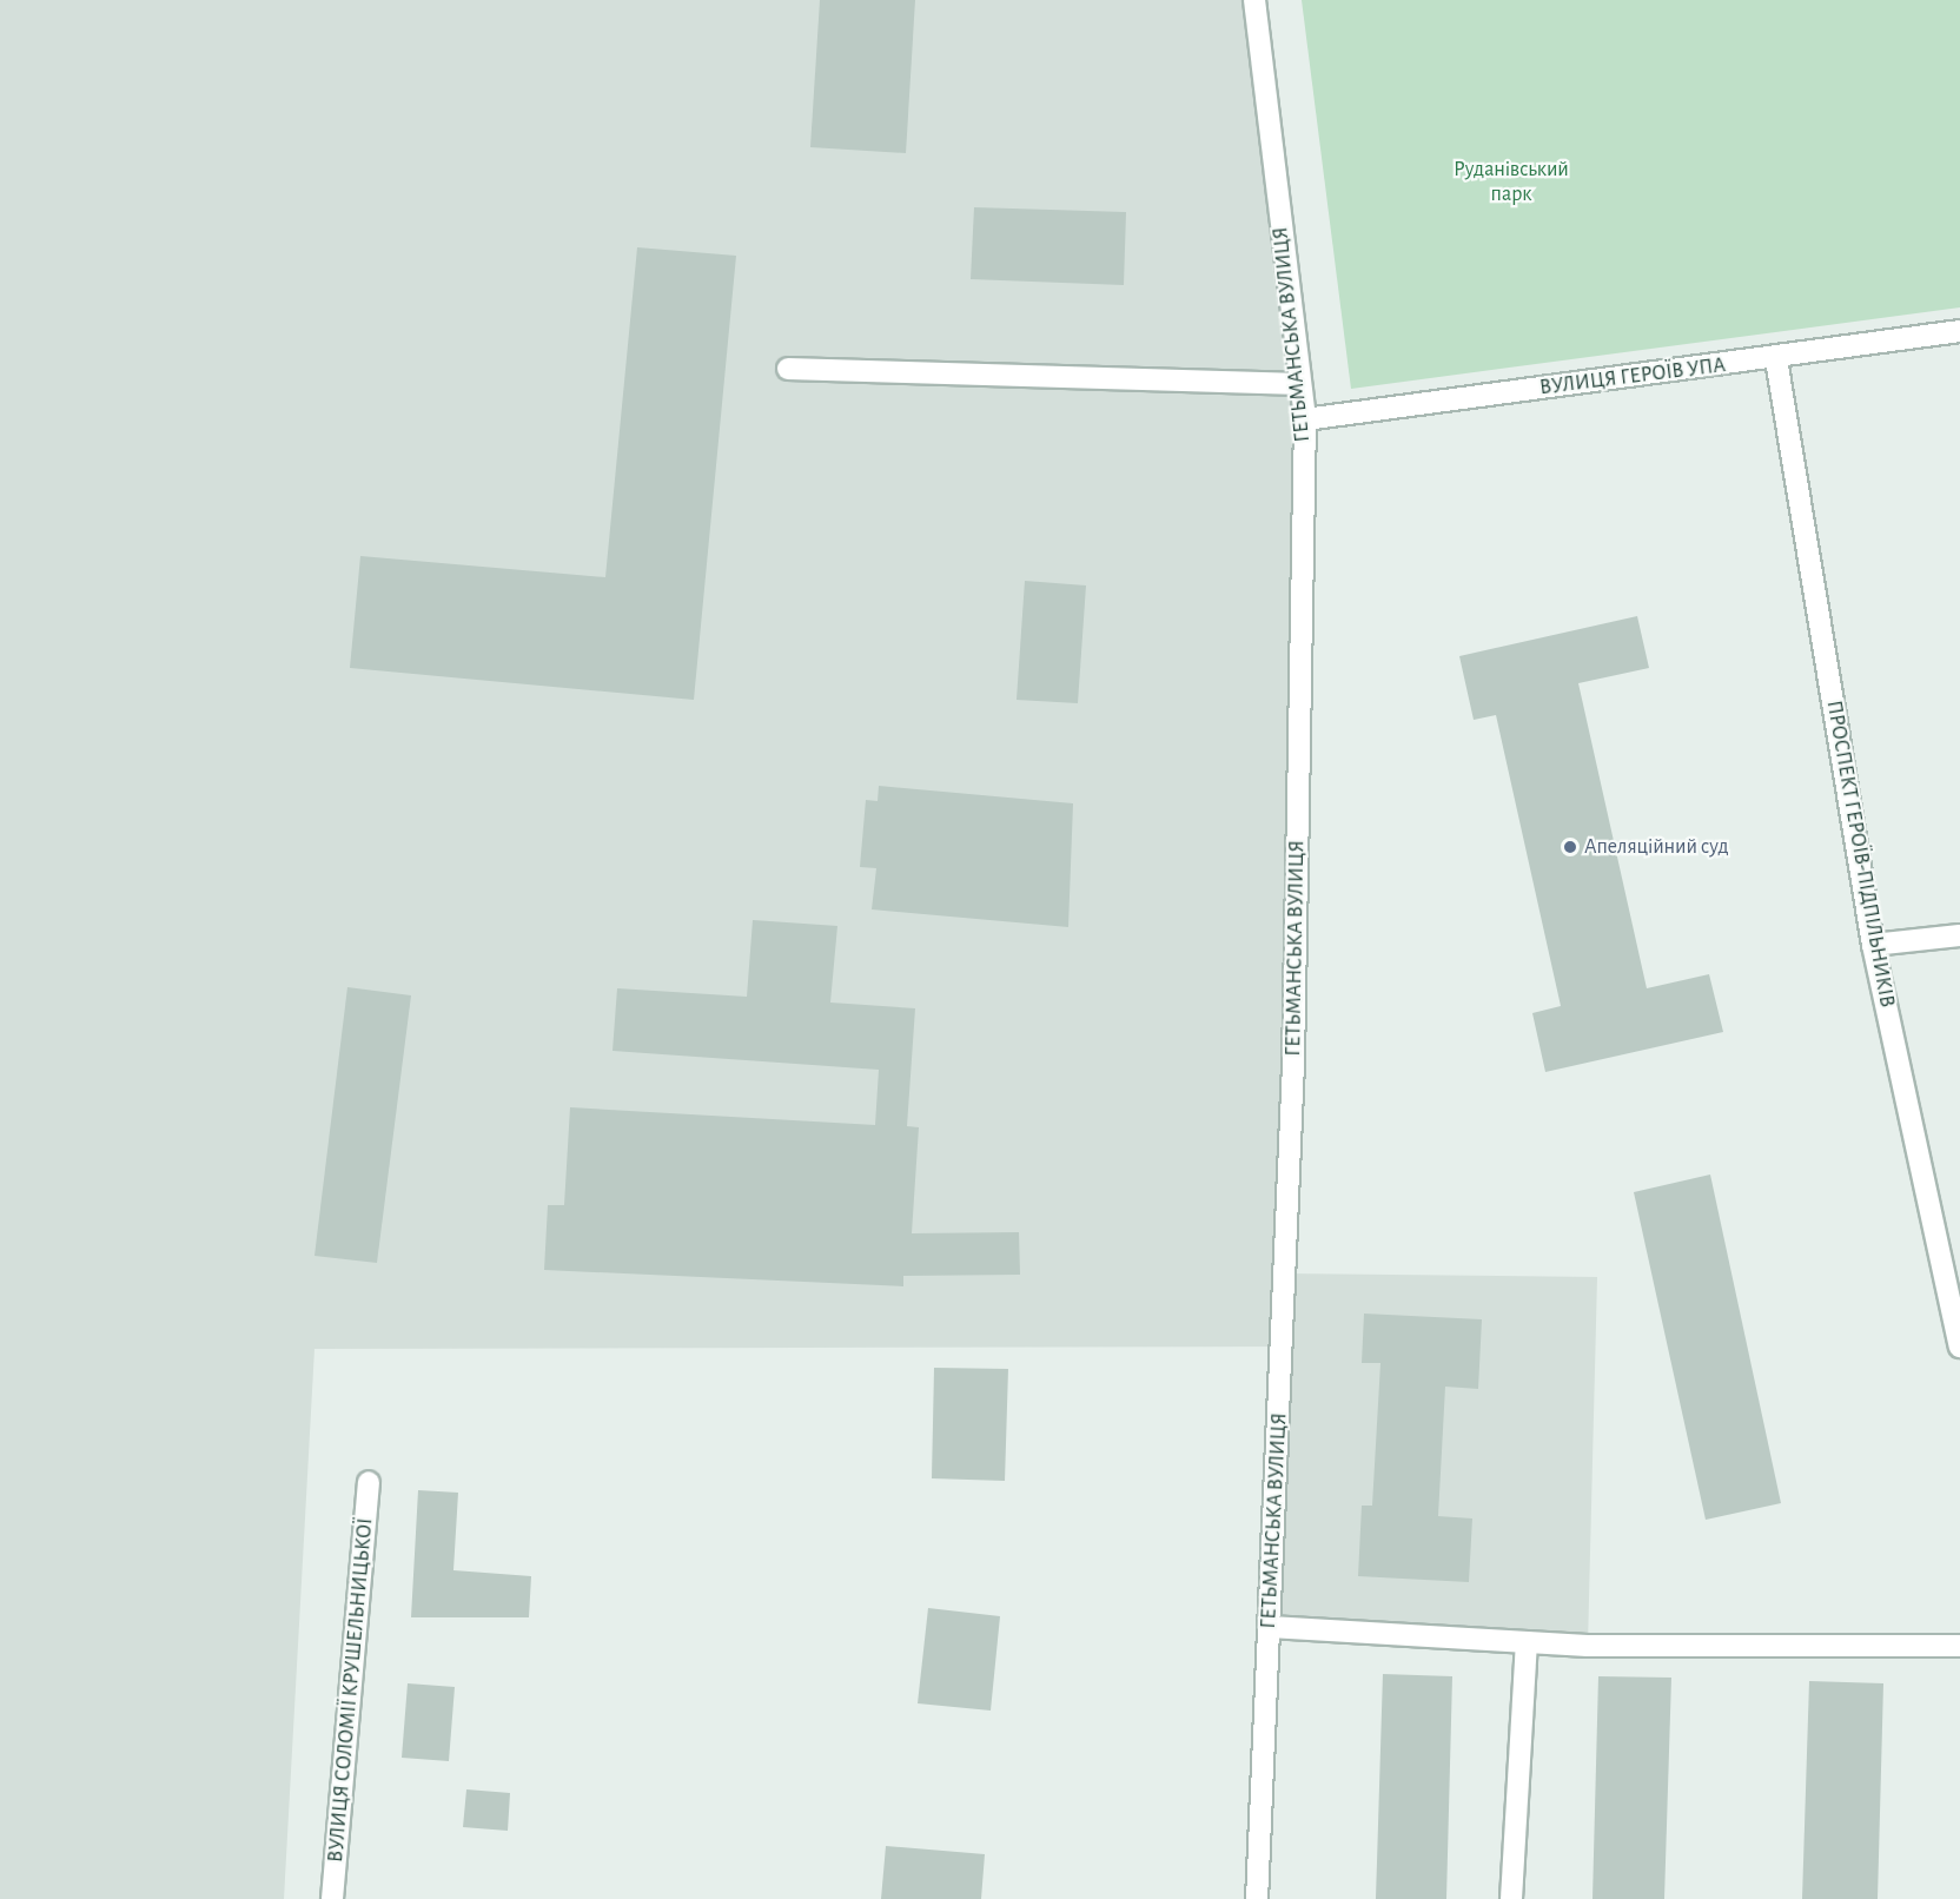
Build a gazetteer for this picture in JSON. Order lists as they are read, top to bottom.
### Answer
{
  "streets": {
    "street": [
      "ГЕТЬМАНСЬКА ВУЛИЦЯ",
      "ВУЛИЦЯ ГЕРОЇВ УПА",
      "ПРОСПЕКТ ГЕРОЇВ-ПІДПІЛЬНИКІВ",
      "ВУЛИЦЯ СОЛОМІЇ КРУШЕЛЬНИЦЬКОЇ"
    ]
  },
  "crossings": [
    ["ГЕТЬМАНСЬКА ВУЛИЦЯ", "ВУЛИЦЯ ГЕРОЇВ УПА"],
    ["ВУЛИЦЯ ГЕРОЇВ УПА", "ПРОСПЕКТ ГЕРОЇВ-ПІДПІЛЬНИКІВ"]
  ],
  "parks": ["Руданівський парк"],
  "places": ["Апеляційний суд"]
}
